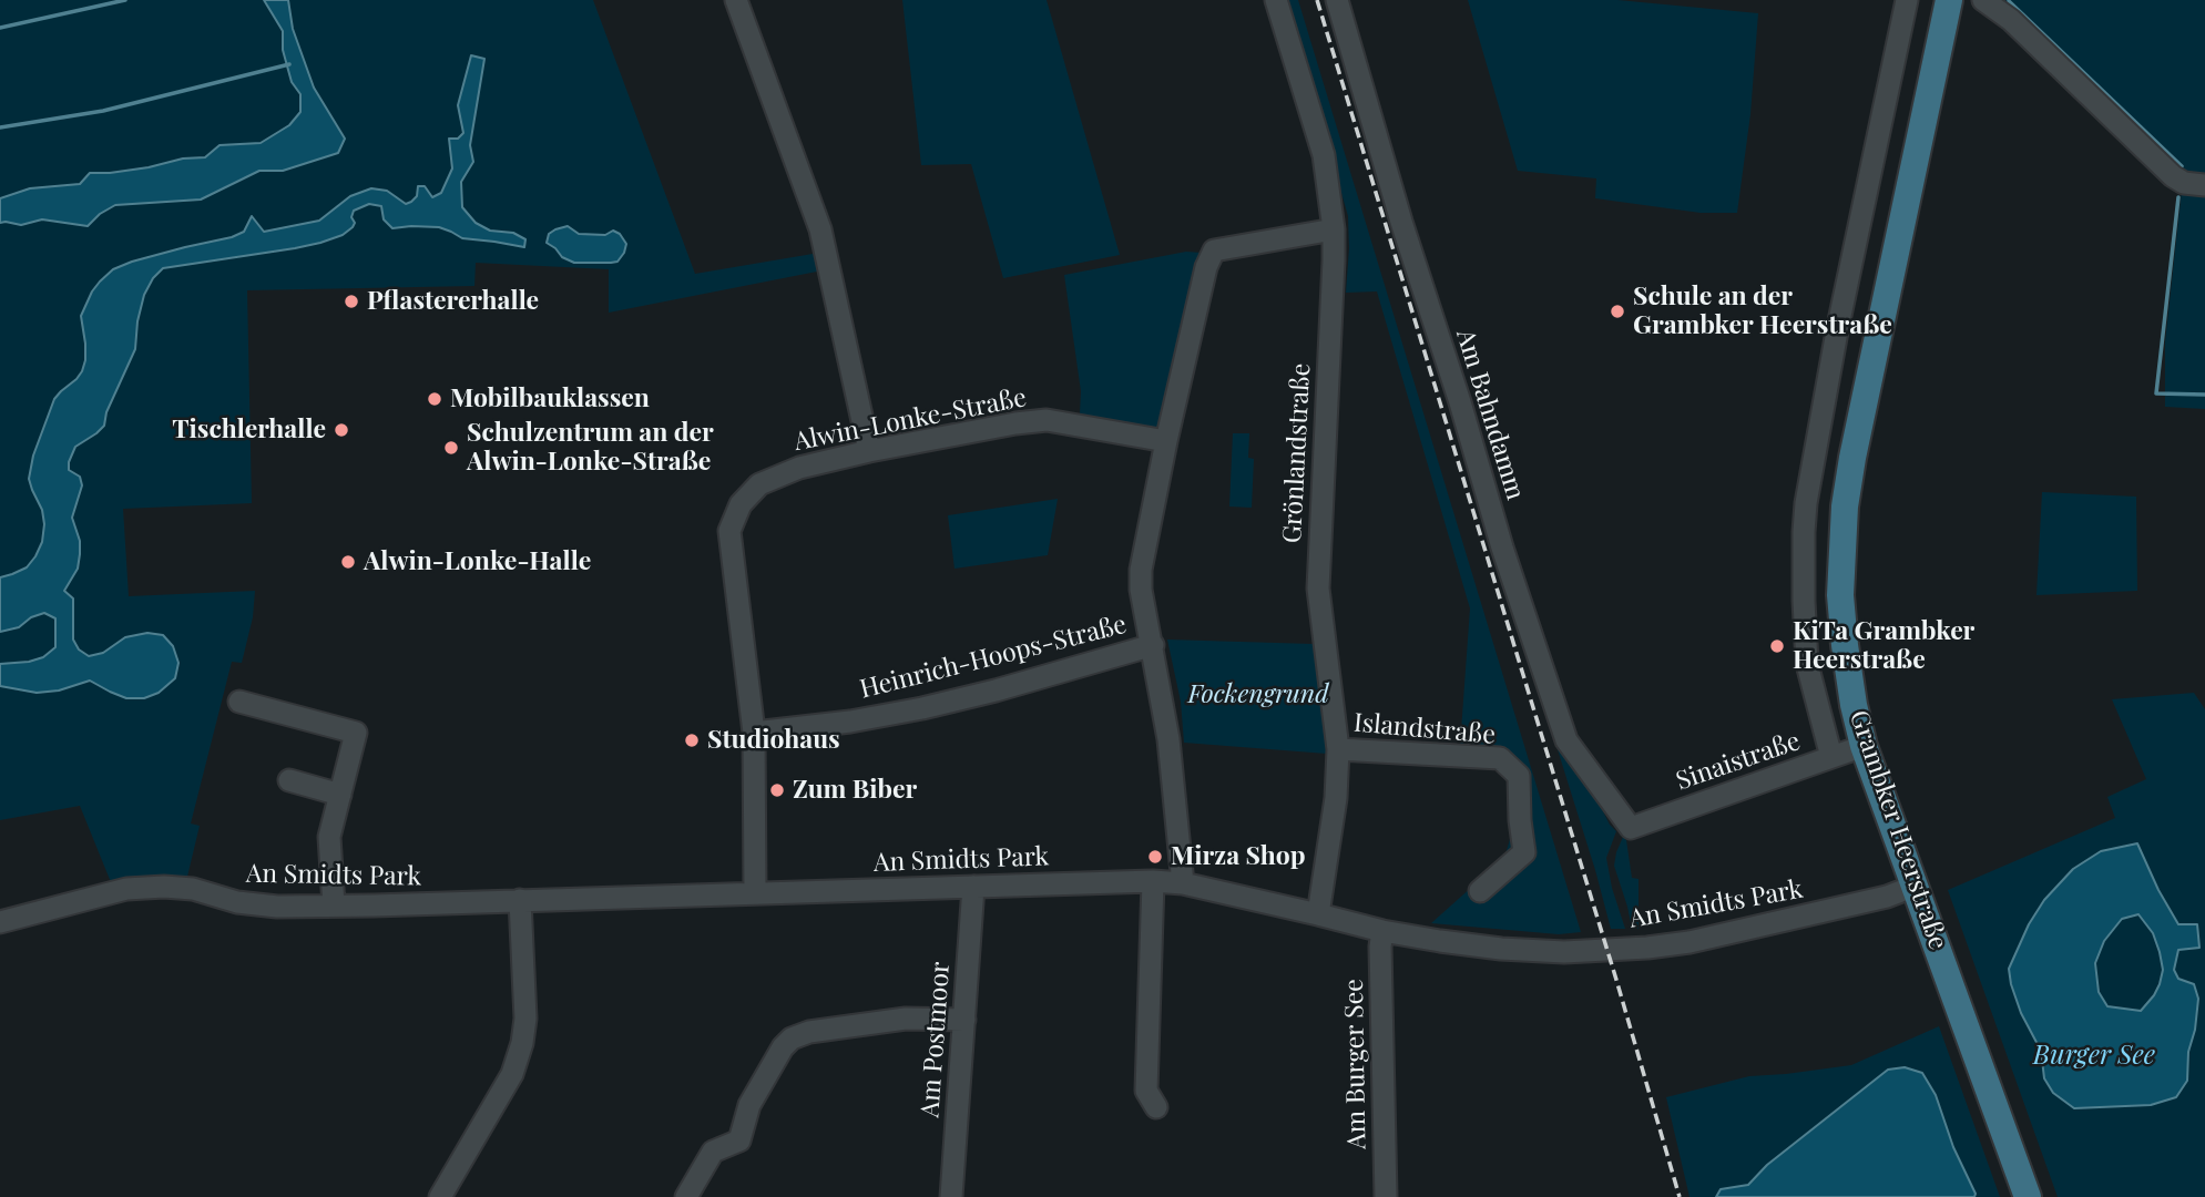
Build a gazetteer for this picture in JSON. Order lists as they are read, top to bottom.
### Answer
{
  "streets": {
    "main road": ["Grambker Heerstraße"],
    "street": [
      "Am Bahndamm",
      "Alwin-Lonke-Straße",
      "Grönlandstraße",
      "Heinrich-Hoops-Straße",
      "Islandstraße",
      "Sinaistraße",
      "An Smidts Park",
      "Am Postmoor",
      "Am Burger See"
    ]
  },
  "crossings": [
    ["Am Bahndamm", "Sinaistraße"],
    ["Alwin-Lonke-Straße", "Heinrich-Hoops-Straße"],
    ["Alwin-Lonke-Straße", "An Smidts Park"],
    ["Grönlandstraße", "Islandstraße"],
    ["Grönlandstraße", "An Smidts Park"],
    ["Sinaistraße", "Grambker Heerstraße"],
    ["Grambker Heerstraße", "An Smidts Park"],
    ["An Smidts Park", "Am Postmoor"],
    ["An Smidts Park", "Am Burger See"]
  ],
  "water": ["Burger See"],
  "parks": ["Fockengrund"],
  "places": [
    "Pflastererhalle",
    "Schule an der Grambker Heerstraße",
    "Mobilbauklassen",
    "Tischlerhalle",
    "Schulzentrum an der Alwin-Lonke-Straße",
    "Alwin-Lonke-Halle",
    "KiTa Grambker Heerstraße",
    "Studiohaus",
    "Zum Biber",
    "Mirza Shop"
  ]
}
